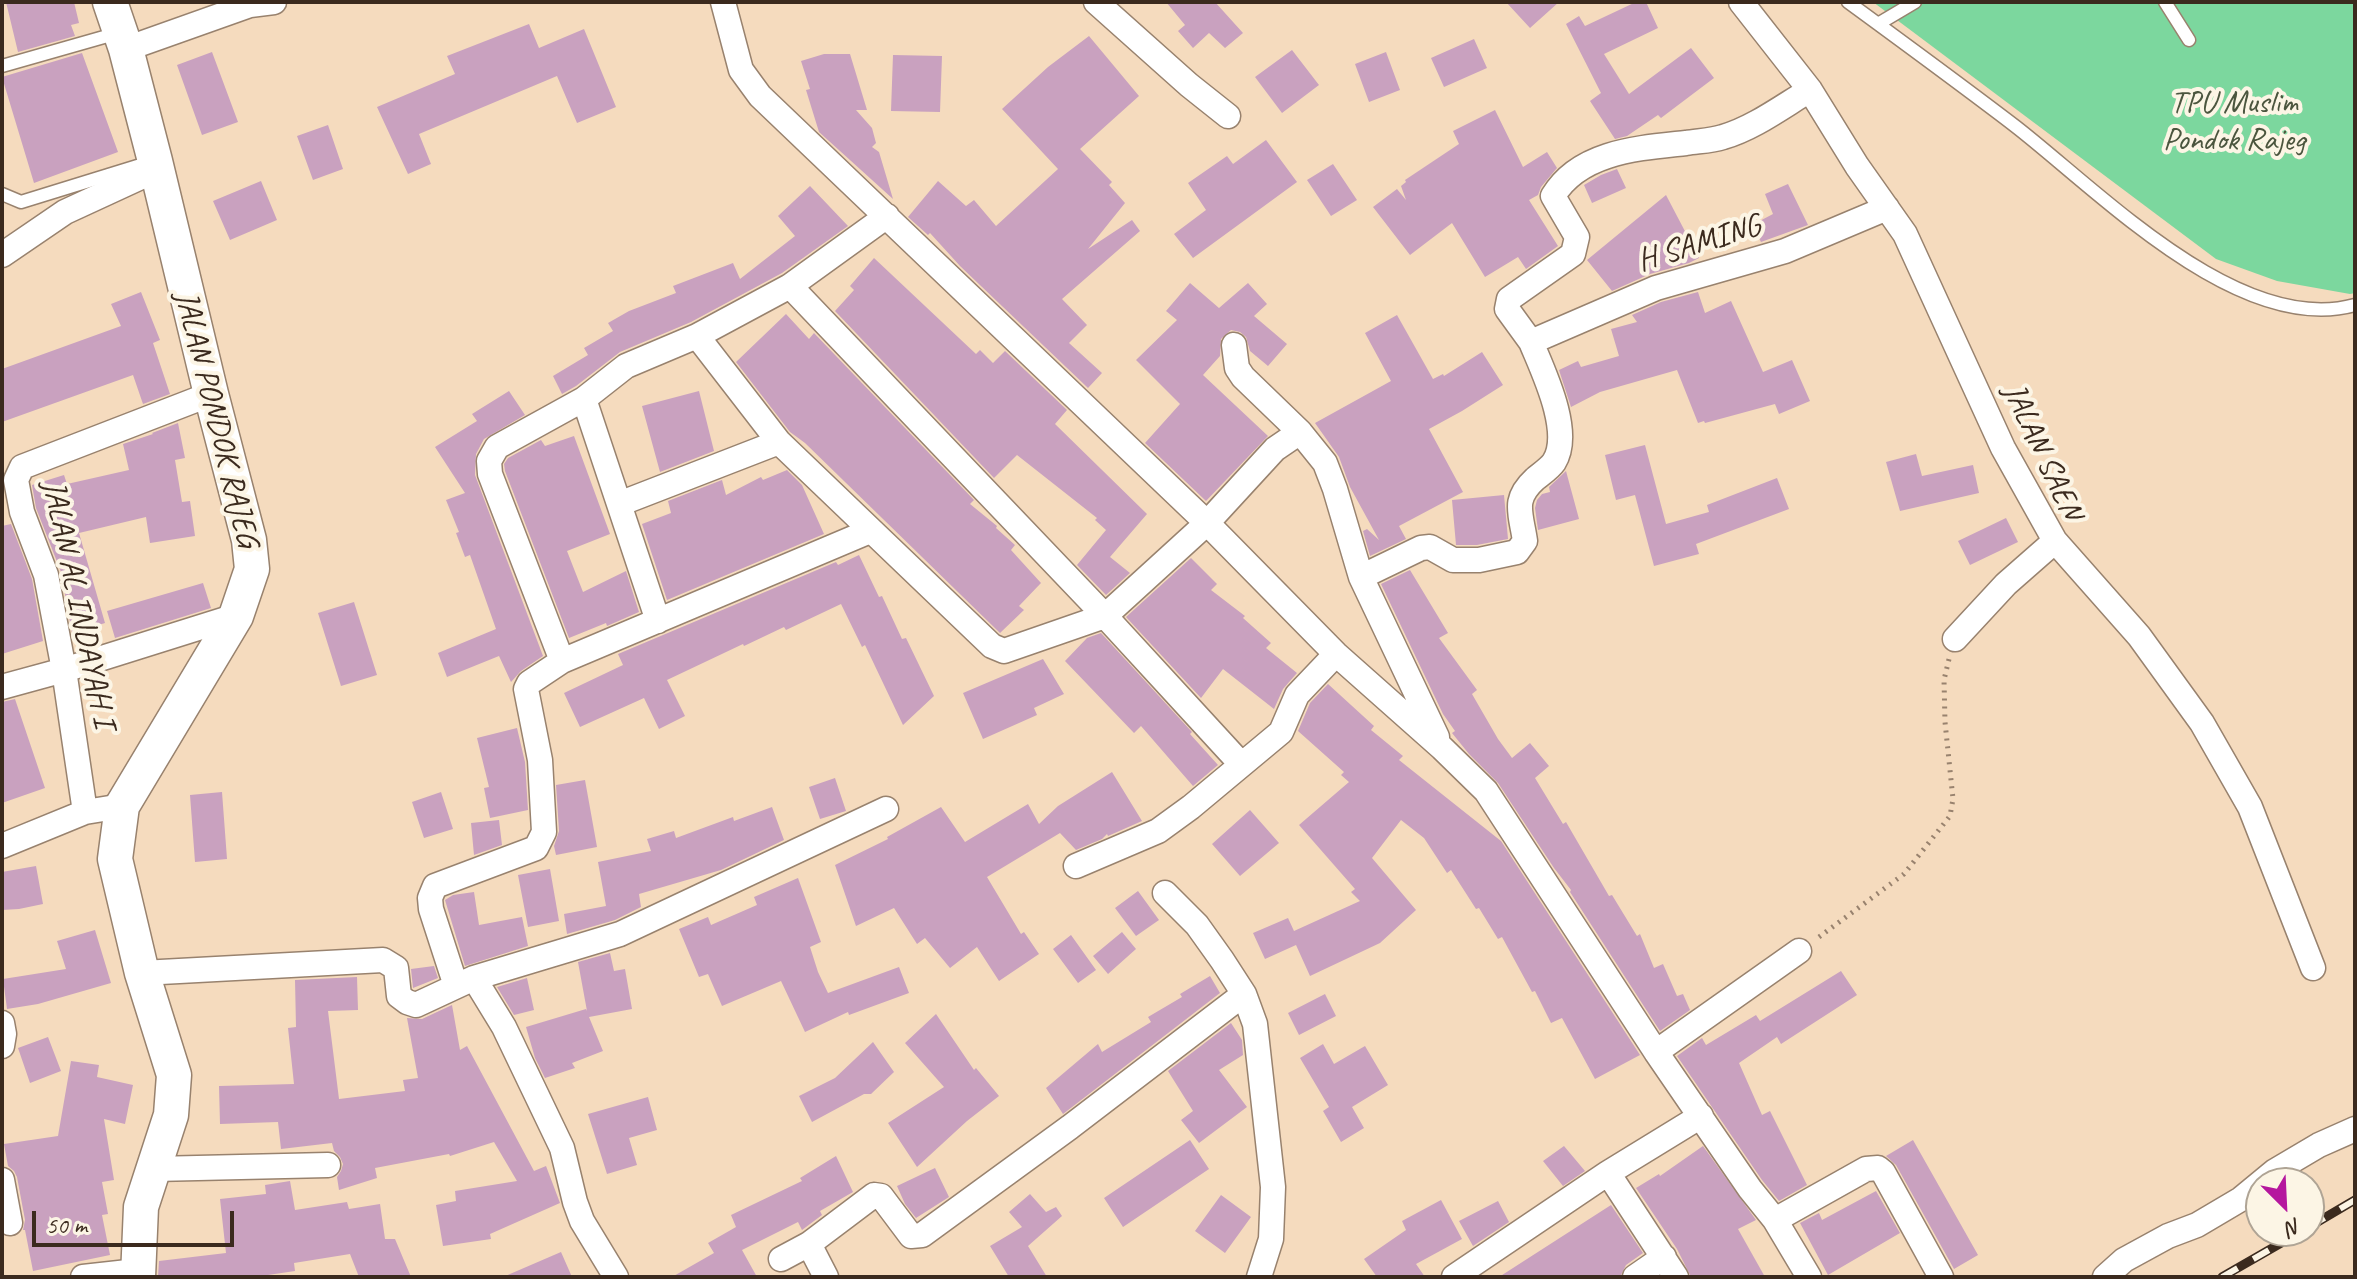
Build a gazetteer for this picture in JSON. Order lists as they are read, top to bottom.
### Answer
{
  "streets": {
    "main road": ["JALAN PONDOK RAJEG"],
    "street": ["H SAMING", "JALAN SAEN", "JALAN AL INDAYAH I"]
  },
  "crossings": [
    ["H SAMING", "JALAN SAEN"],
    ["JALAN PONDOK RAJEG", "JALAN AL INDAYAH I"]
  ],
  "parks": ["TPU Muslim Pondok Rajeg"],
  "scale_bar": "50 m",
  "north": "bottom right"
}
